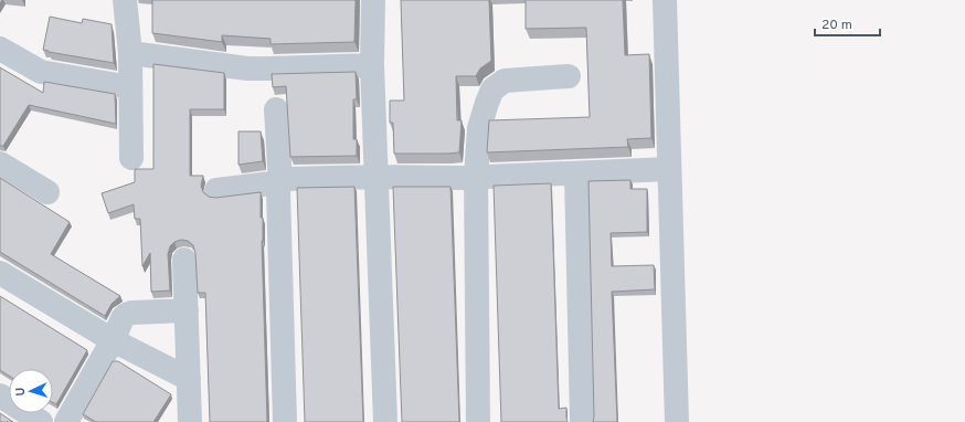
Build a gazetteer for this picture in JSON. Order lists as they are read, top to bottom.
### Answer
{
  "scale_bar": "20 m",
  "north": "left"
}
